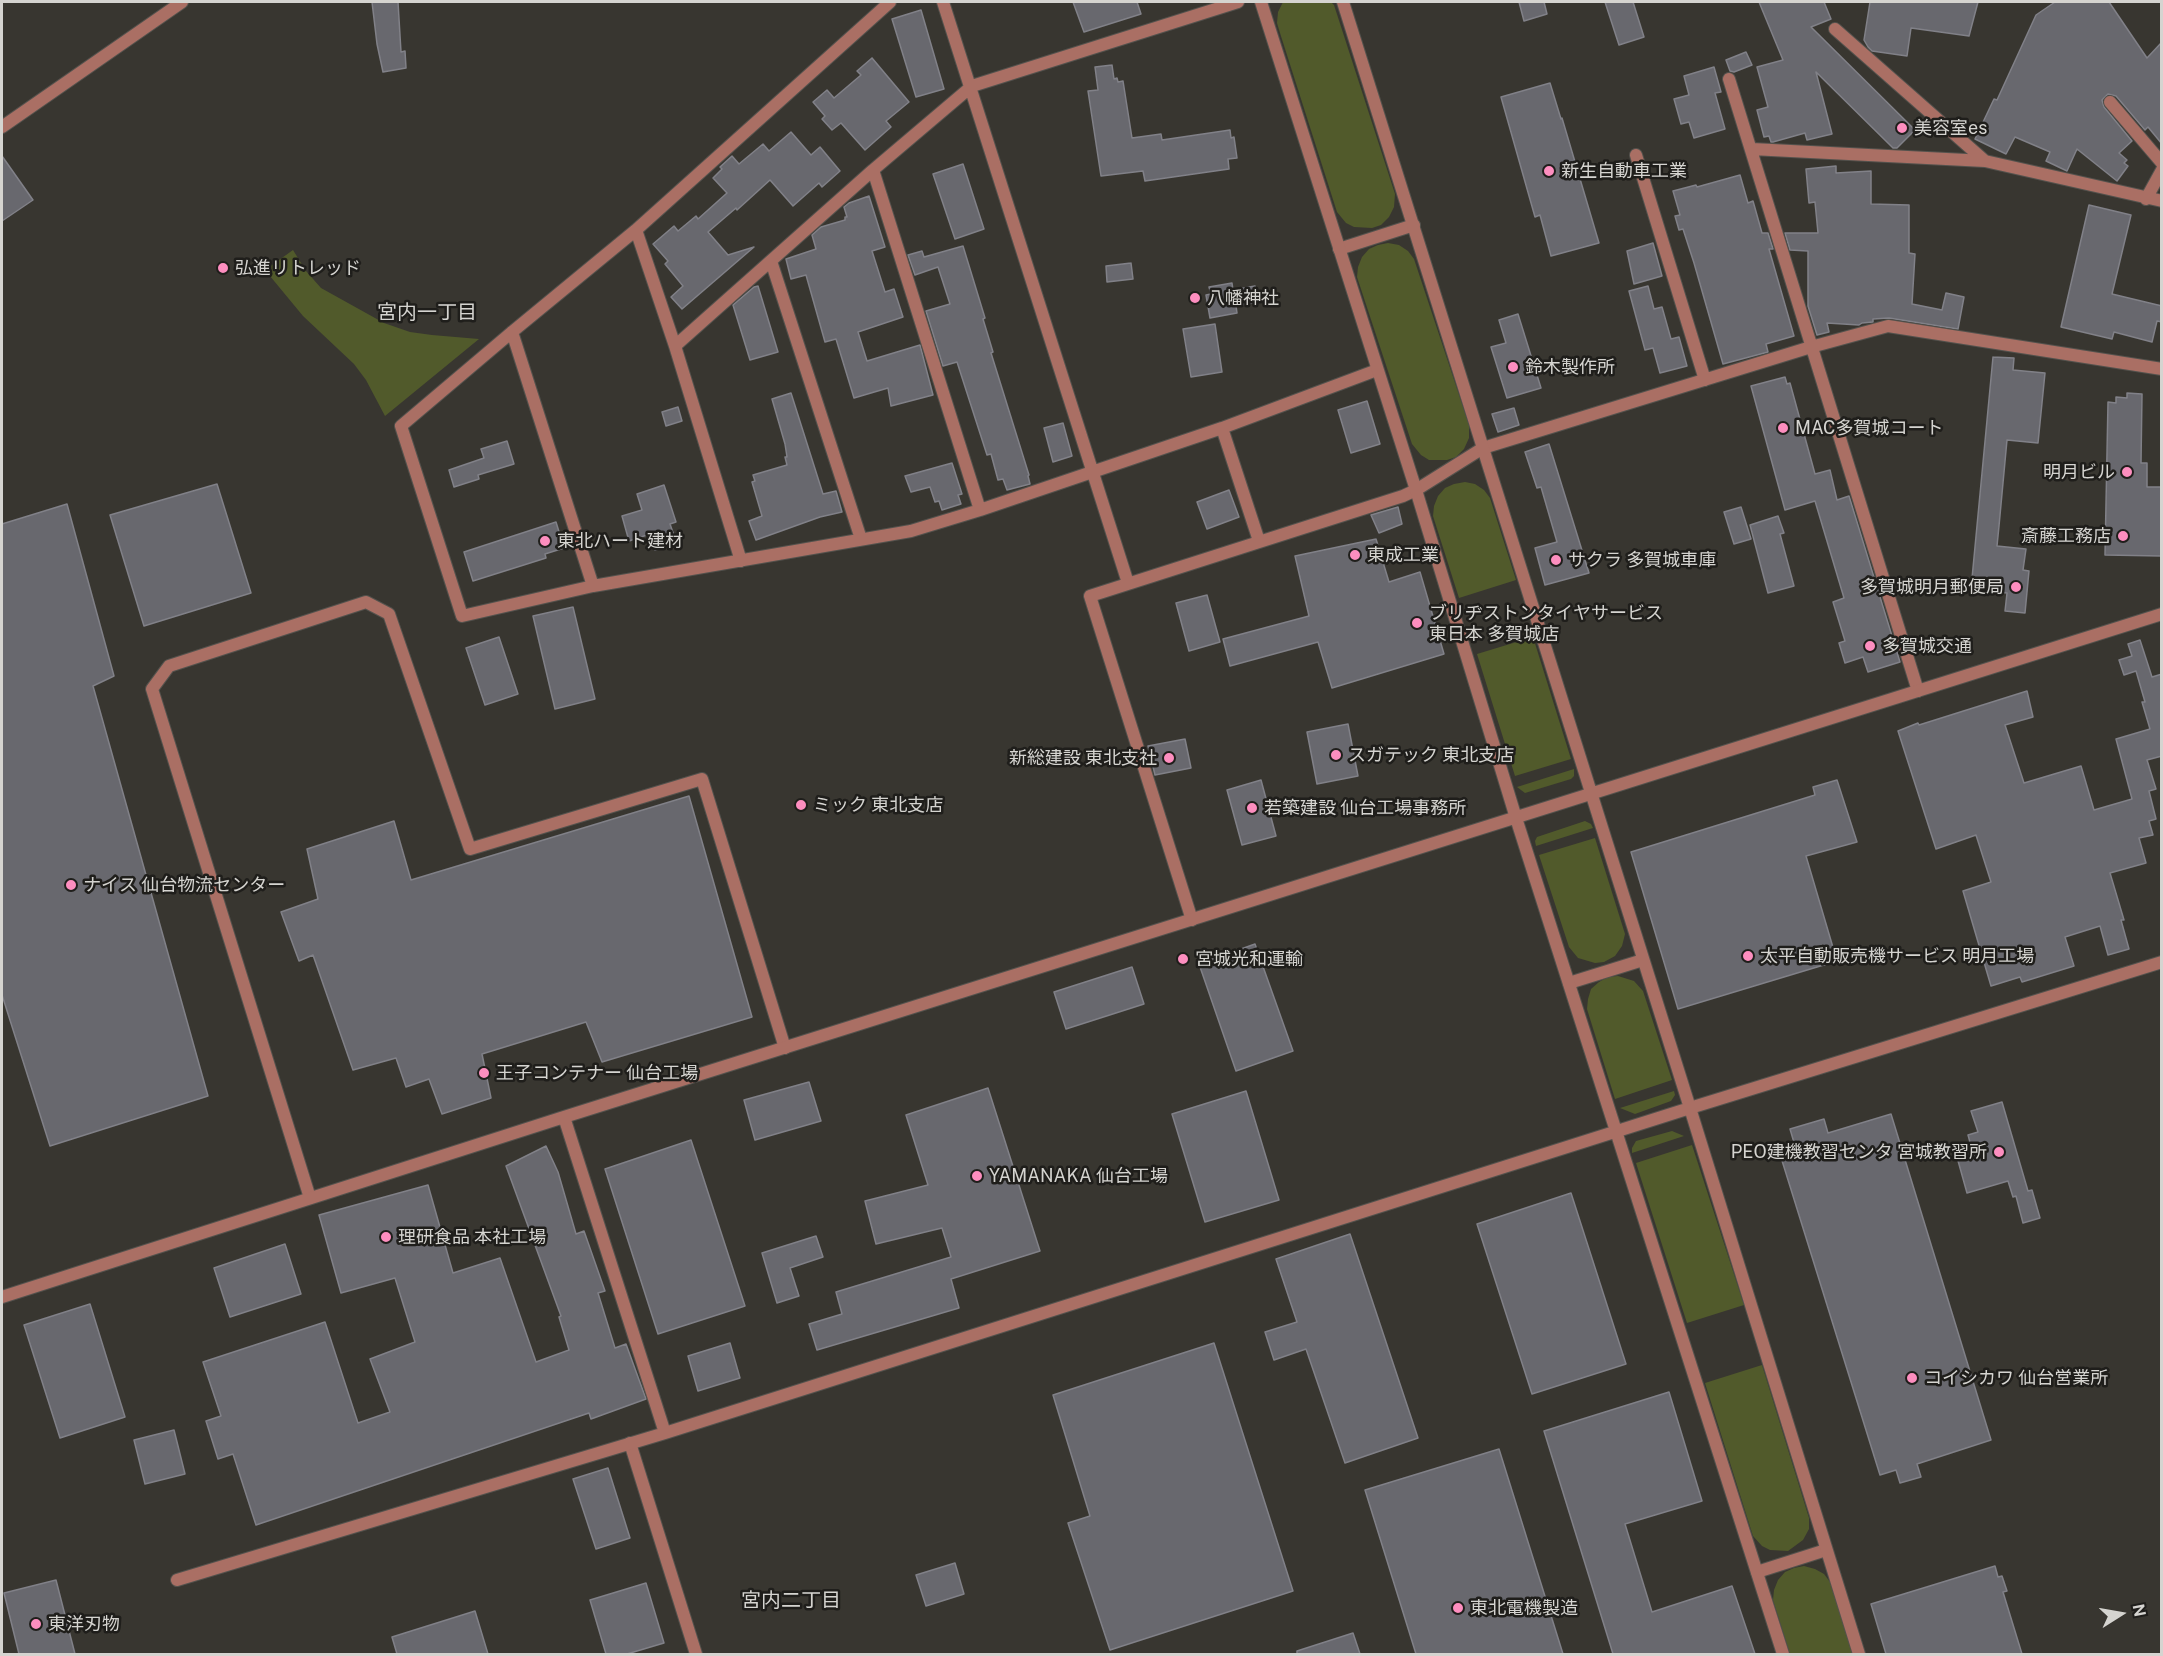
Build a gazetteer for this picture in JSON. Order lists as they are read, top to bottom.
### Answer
{
  "districts": ["宮内一丁目", "宮内二丁目"],
  "places": [
    "美容室es",
    "新生自動車工業",
    "弘進リトレッド",
    "八幡神社",
    "鈴木製作所",
    "MAC多賀城コート",
    "明月ビル",
    "斎藤工務店",
    "東北ハート建材",
    "東成工業",
    "サクラ 多賀城車庫",
    "多賀城明月郵便局",
    "ブリヂストンタイヤサービス 東日本 多賀城店",
    "多賀城交通",
    "スガテック 東北支店",
    "新総建設 東北支社",
    "ミック 東北支店",
    "若築建設 仙台工場事務所",
    "ナイス 仙台物流センター",
    "太平自動販売機サービス 明月工場",
    "宮城光和運輸",
    "王子コンテナー 仙台工場",
    "PEO建機教習センタ 宮城教習所",
    "YAMANAKA 仙台工場",
    "理研食品 本社工場",
    "コイシカワ 仙台営業所",
    "東北電機製造",
    "東洋刃物"
  ],
  "north": "right"
}
